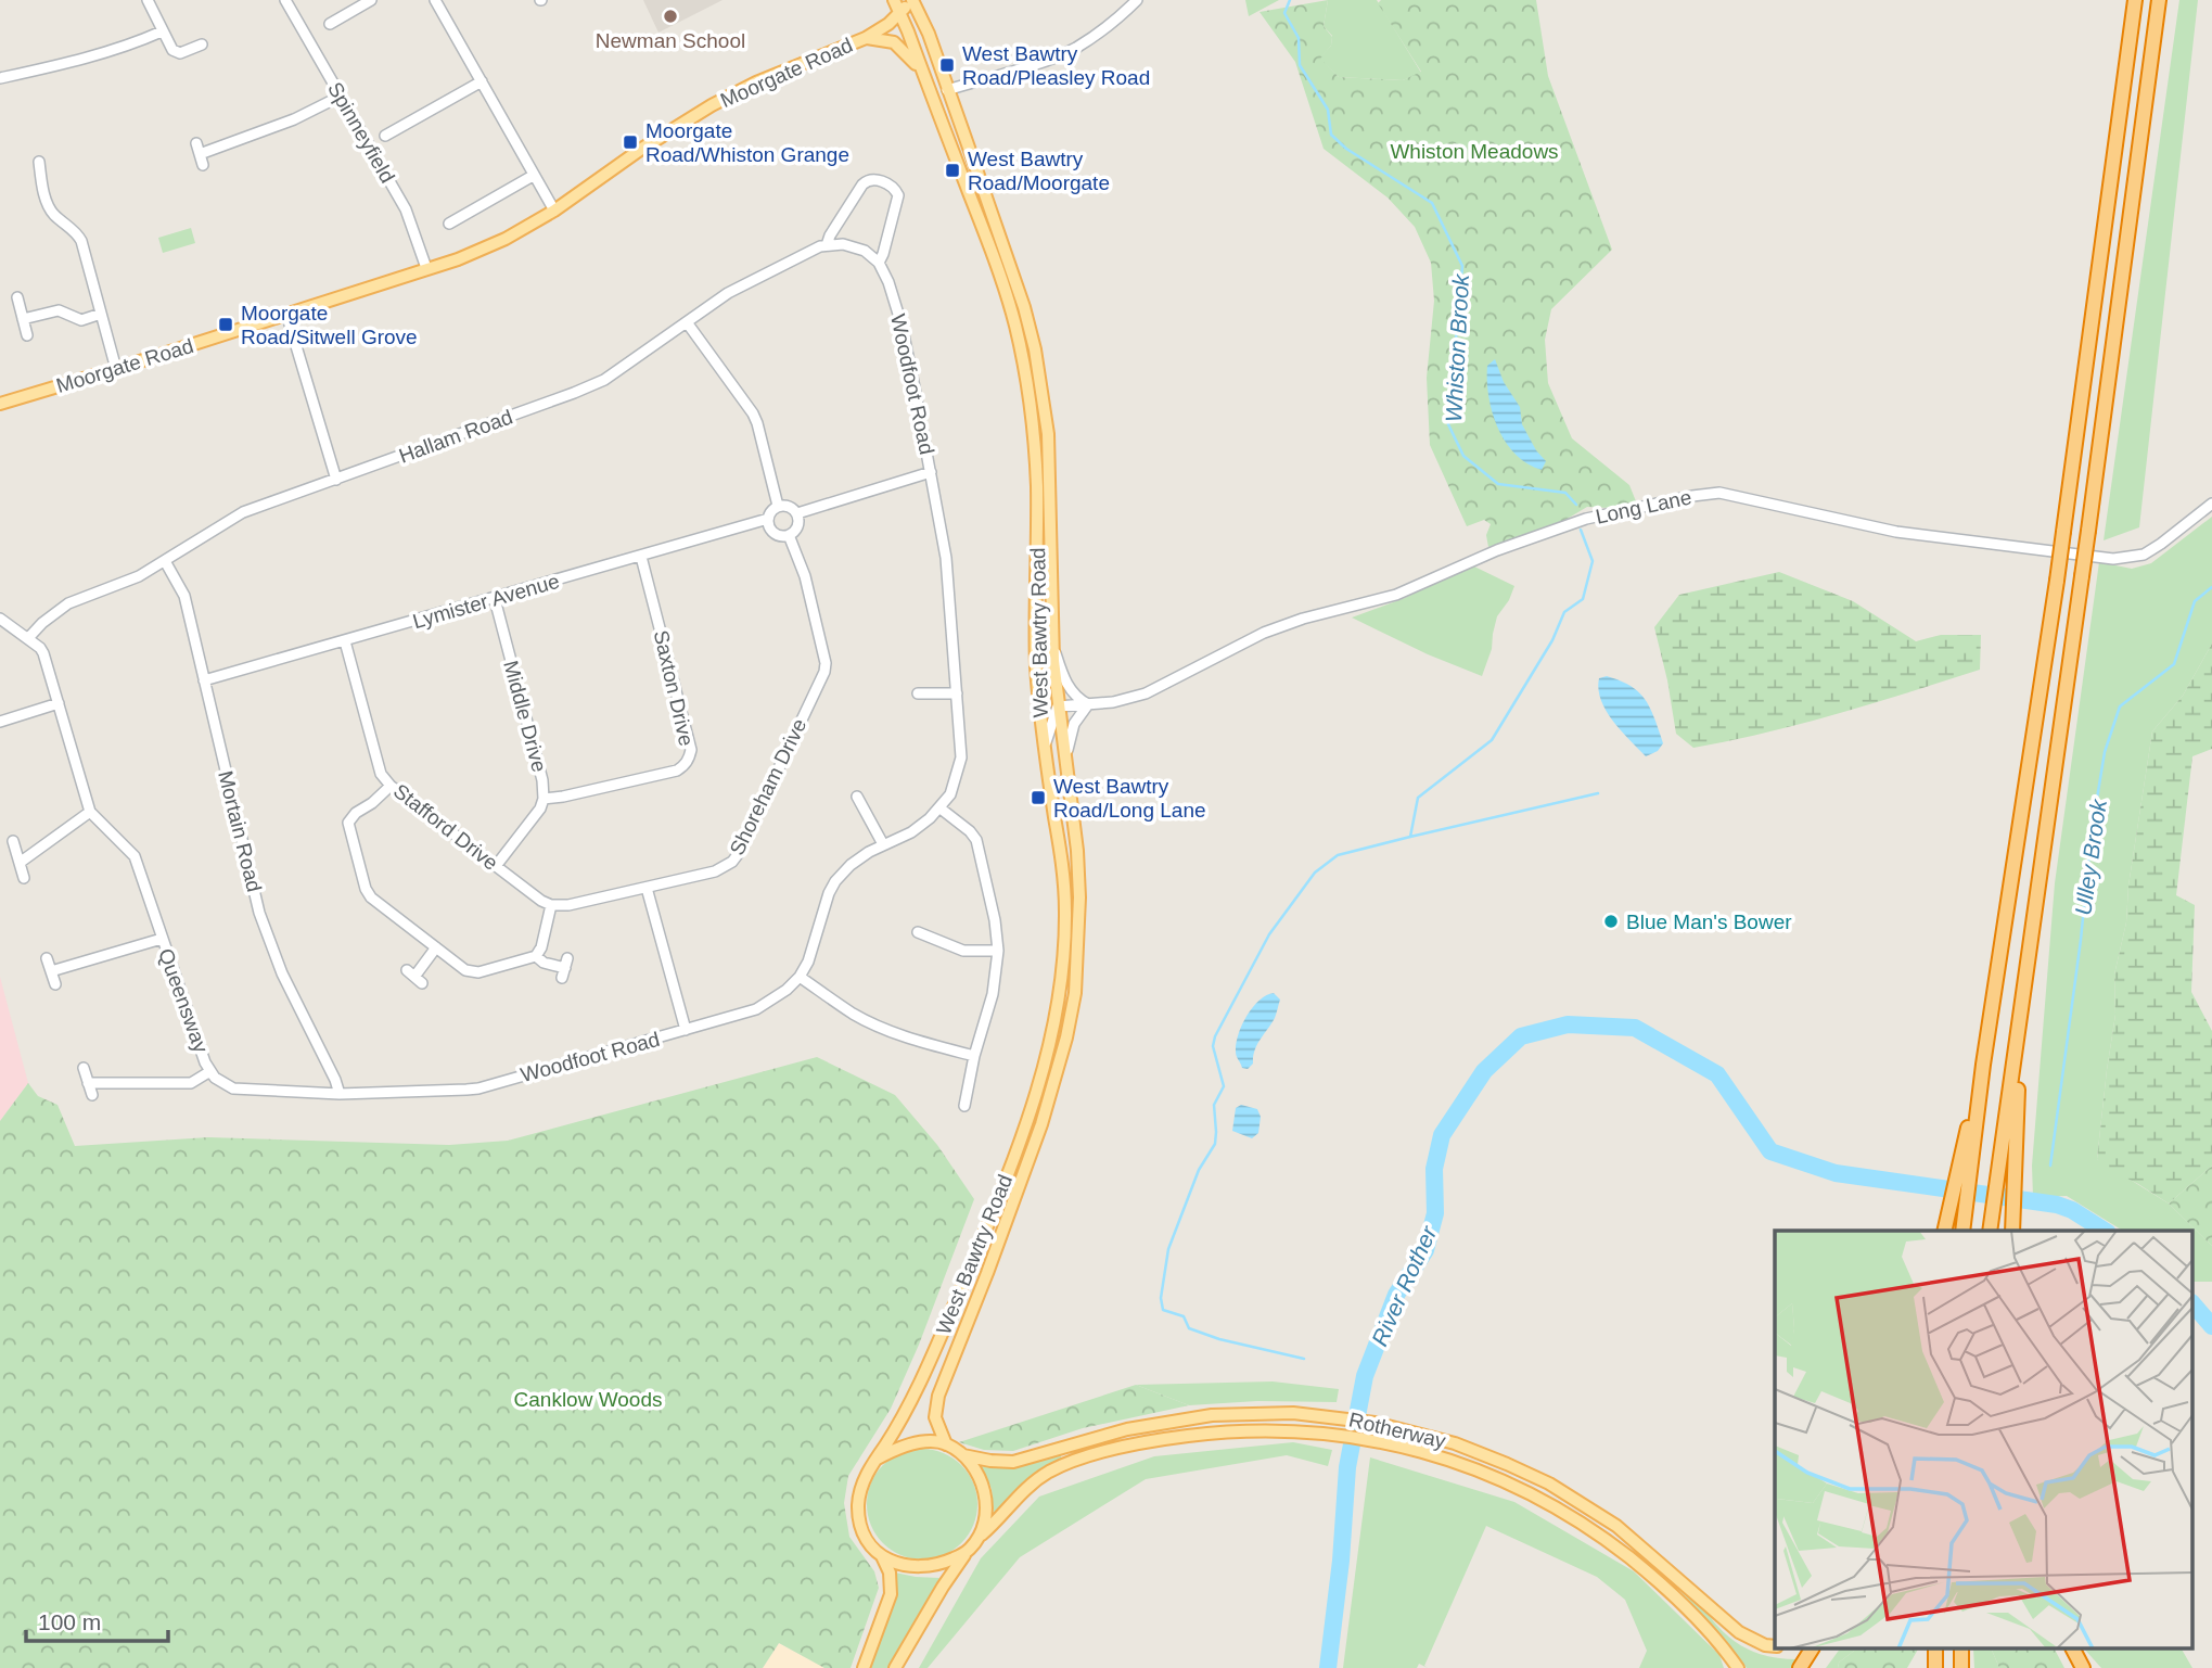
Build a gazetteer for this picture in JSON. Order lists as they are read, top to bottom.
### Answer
{
  "streets": {
    "main road": ["Moorgate Road", "West Bawtry Road", "Rotherway"],
    "street": [
      "Spinneyfield",
      "Woodfoot Road",
      "Hallam Road",
      "Long Lane",
      "Lymister Avenue",
      "Saxton Drive",
      "Middle Drive",
      "Shoreham Drive",
      "Stafford Drive",
      "Mortain Road",
      "Queensway"
    ]
  },
  "crossings": [
    ["Moorgate Road", "Spinneyfield"],
    ["Moorgate Road", "West Bawtry Road"],
    ["Woodfoot Road", "Mortain Road"],
    ["Woodfoot Road", "Queensway"],
    ["Hallam Road", "Mortain Road"],
    ["Hallam Road", "Queensway"],
    ["Long Lane", "West Bawtry Road"],
    ["Lymister Avenue", "Saxton Drive"],
    ["Lymister Avenue", "Middle Drive"],
    ["Lymister Avenue", "Shoreham Drive"],
    ["Lymister Avenue", "Stafford Drive"],
    ["Lymister Avenue", "Mortain Road"],
    ["West Bawtry Road", "Rotherway"],
    ["Saxton Drive", "Middle Drive"],
    ["Middle Drive", "Stafford Drive"],
    ["Shoreham Drive", "Stafford Drive"]
  ],
  "water": ["Whiston Brook", "Ulley Brook", "River Rother"],
  "parks": ["Whiston Meadows", "Canklow Woods"],
  "places": {
    "other": ["Newman School", "Blue Man's Bower"],
    "transit": [
      "West Bawtry Road/Pleasley Road",
      "Moorgate Road/Whiston Grange",
      "West Bawtry Road/Moorgate",
      "Moorgate Road/Sitwell Grove",
      "West Bawtry Road/Long Lane"
    ]
  },
  "scale_bar": "100 m"
}
